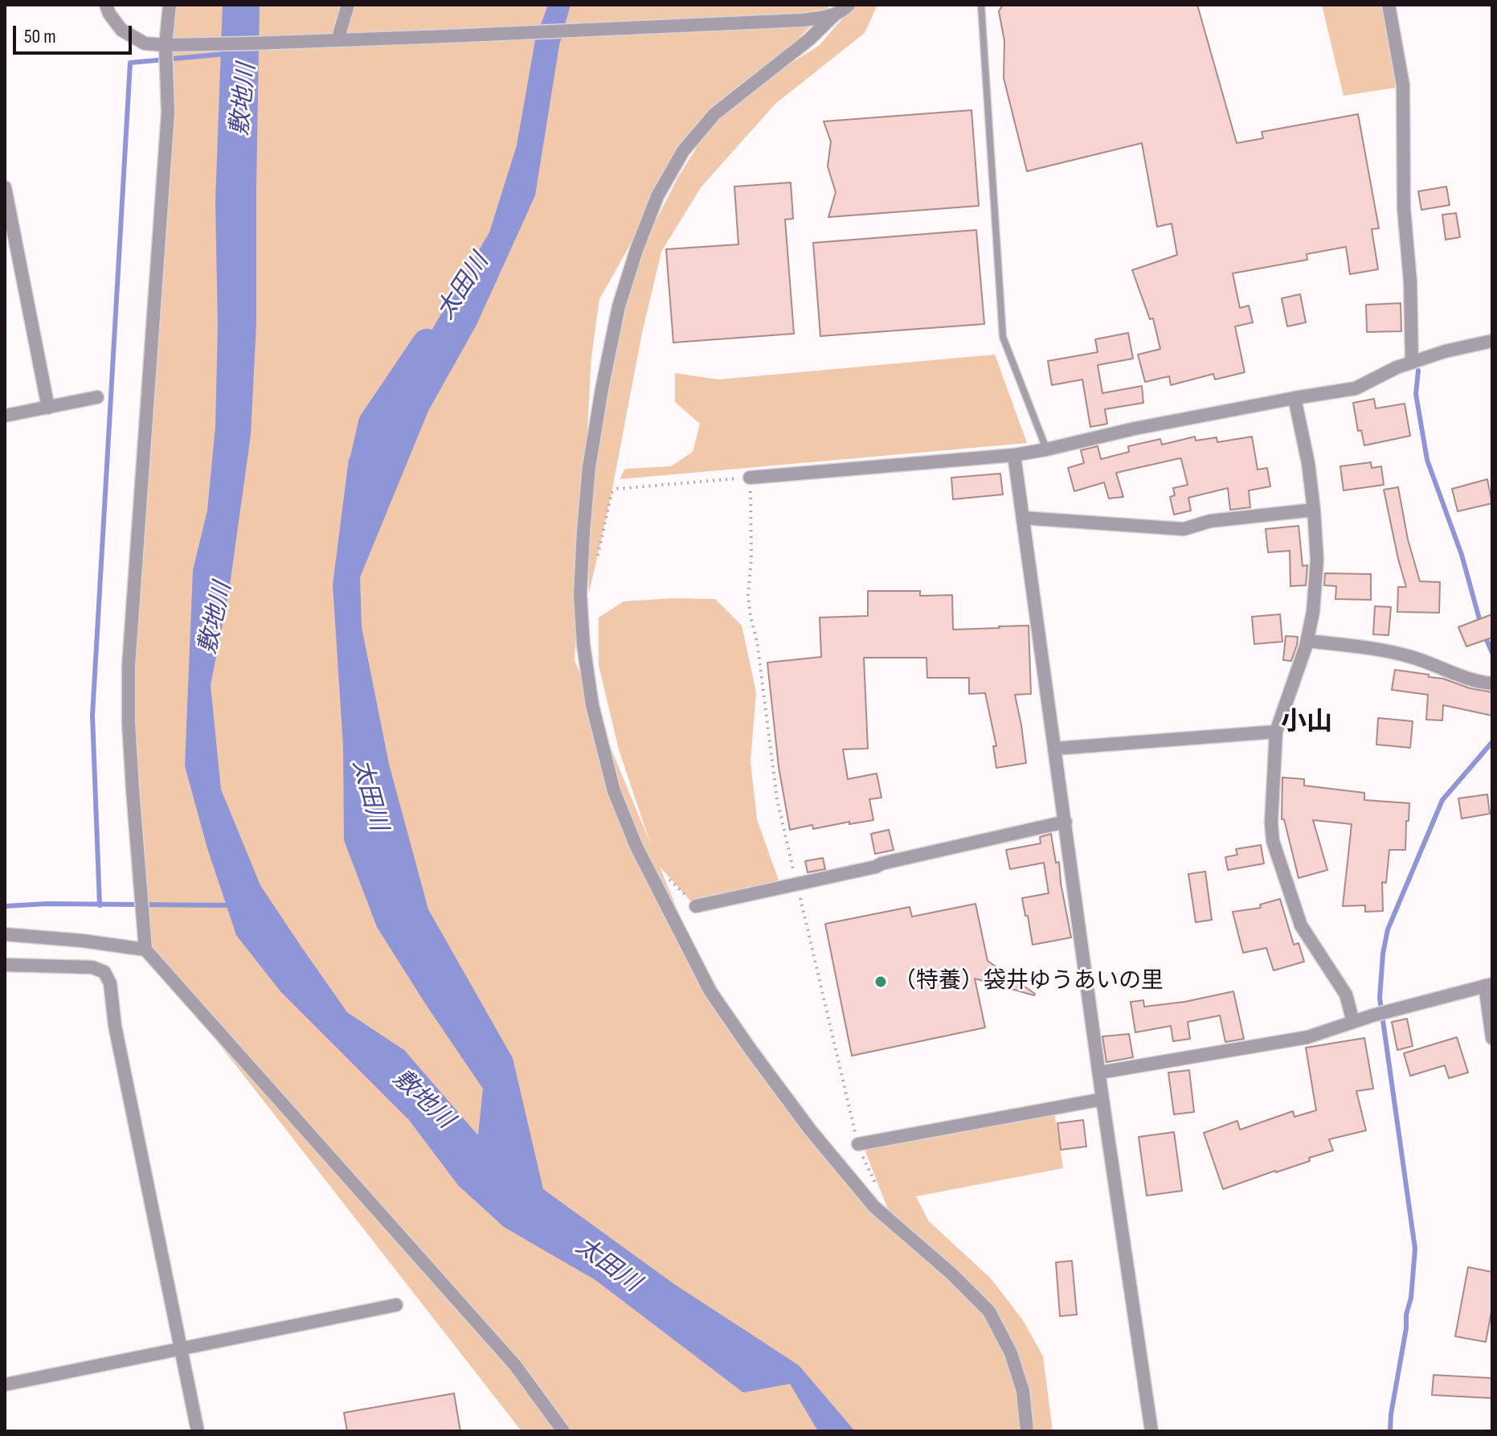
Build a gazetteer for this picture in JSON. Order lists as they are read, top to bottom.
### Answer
{
  "districts": ["小山"],
  "water": ["敷地川", "太田川"],
  "places": ["（特養）袋井ゆうあいの里"],
  "scale_bar": "50 m"
}
